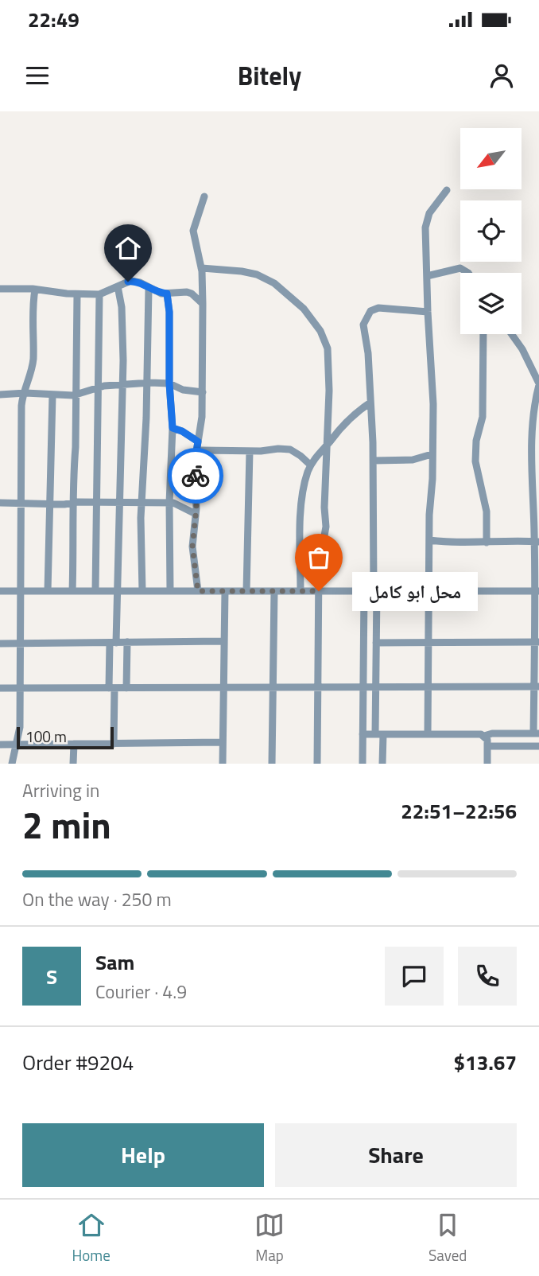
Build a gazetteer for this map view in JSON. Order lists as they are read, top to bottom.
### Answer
{
  "places": ["محل ابو كامل"],
  "scale_bar": "100 m",
  "north": "bottom left",
  "page": {
    "status": "22:49",
    "header": "Bitely",
    "bubble": "محل ابو كامل",
    "scale": "100 m",
    "heading": ["2 min", "Arriving in", "22:51–22:56"],
    "panel": [
      "Sam",
      "Courier · 4.9",
      "Order #9204",
      "$13.67"
    ],
    "bar": "On the way · 250 m",
    "round": "S",
    "buttons": ["Help", "Share"],
    "tabs": ["Home", "Map", "Saved"]
  }
}
